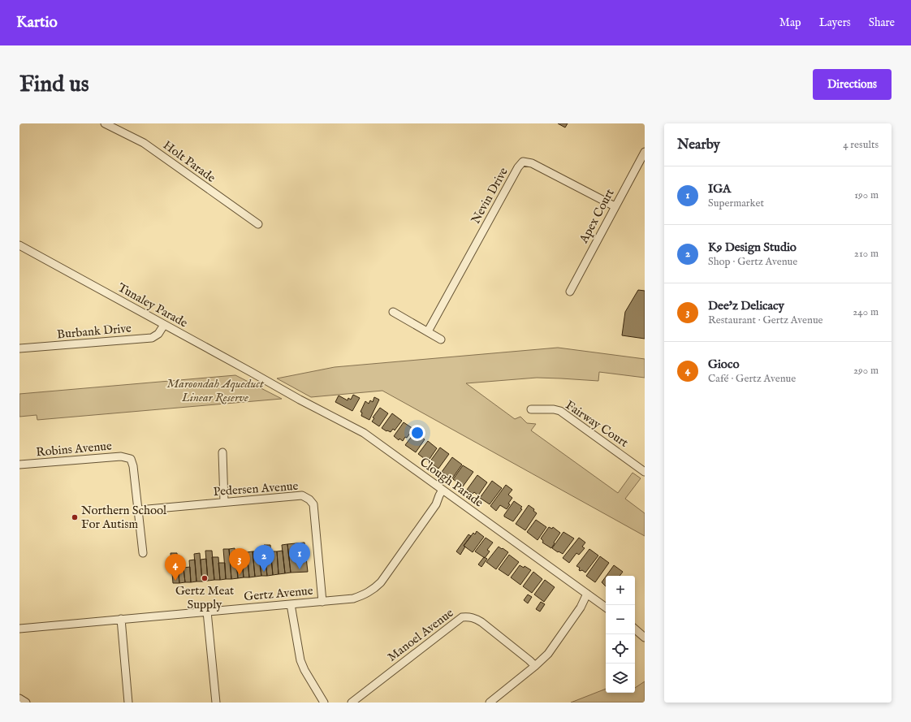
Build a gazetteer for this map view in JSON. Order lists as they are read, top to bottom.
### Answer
{
  "streets": {
    "street": [
      "Holt Parade",
      "Nevin Drive",
      "Apex Court",
      "Tunaley Parade",
      "Burbank Drive",
      "Fairway Court",
      "Robins Avenue",
      "Clough Parade",
      "Pedersen Avenue",
      "Gertz Avenue",
      "Manoel Avenue"
    ]
  },
  "crossings": [
    ["Nevin Drive", "Apex Court"],
    ["Tunaley Parade", "Burbank Drive"],
    ["Tunaley Parade", "Clough Parade"],
    ["Robins Avenue", "Pedersen Avenue"],
    ["Clough Parade", "Gertz Avenue"],
    ["Pedersen Avenue", "Gertz Avenue"]
  ],
  "parks": ["Maroondah Aqueduct Linear Reserve"],
  "places": ["Northern School For Autism", "Gertz Meat Supply"],
  "page": {
    "header": "Kartio",
    "nav": ["Map", "Layers", "Share"],
    "buttons": "Directions",
    "title": "Find us",
    "heading": ["Nearby", "4 results"],
    "list": [
      {
        "mark": "1",
        "name": "IGA",
        "note": "Supermarket",
        "value": "190 m"
      },
      {
        "mark": "2",
        "name": "K9 Design Studio",
        "note": "Shop · Gertz Avenue",
        "value": "210 m"
      },
      {
        "mark": "3",
        "name": "Dee'z Delicacy",
        "note": "Restaurant · Gertz Avenue",
        "value": "240 m"
      },
      {
        "mark": "4",
        "name": "Gioco",
        "note": "Café · Gertz Avenue",
        "value": "290 m"
      }
    ],
    "pins": [
      "1",
      "2",
      "3",
      "4"
    ],
    "map_buttons": ["+", "−"]
  }
}
